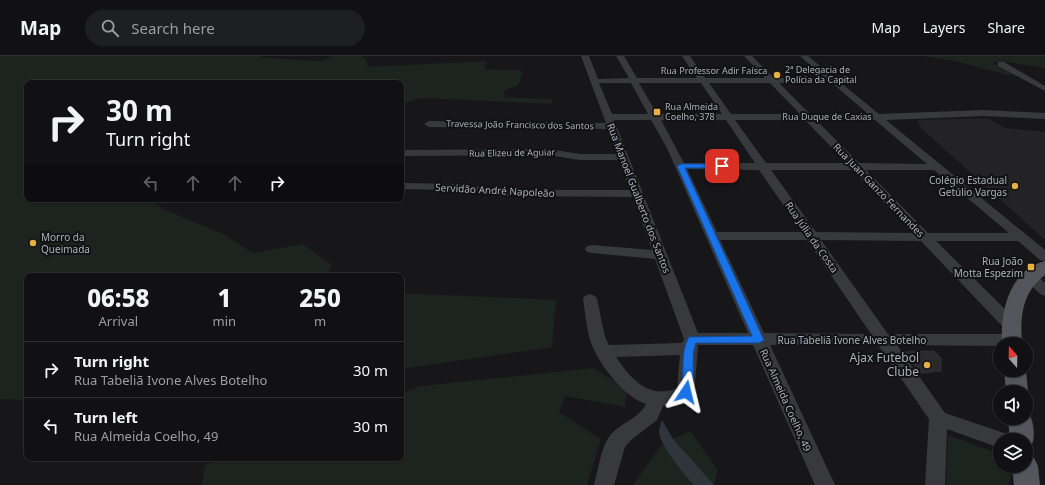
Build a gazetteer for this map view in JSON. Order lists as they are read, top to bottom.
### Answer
{
  "streets": {
    "street": [
      "Rua Professor Adir Faísca",
      "Rua Duque de Caxias",
      "Travessa João Francisco dos Santos",
      "Rua Elizeu de Aguiar",
      "Servidão André Napoleão",
      "Rua Juan Ganzo Fernandes",
      "Rua Manoel Gualberto dos Santos",
      "Rua Júlia da Costa",
      "Rua Tabeliã Ivone Alves Botelho",
      "Rua Almeida Coelho, 49"
    ]
  },
  "crossings": [
    ["Rua Professor Adir Faísca", "Rua Juan Ganzo Fernandes"],
    ["Rua Professor Adir Faísca", "Rua Manoel Gualberto dos Santos"],
    ["Rua Professor Adir Faísca", "Rua Júlia da Costa"],
    ["Rua Professor Adir Faísca", "Rua Almeida Coelho, 49"],
    ["Rua Duque de Caxias", "Travessa João Francisco dos Santos"],
    ["Rua Duque de Caxias", "Rua Juan Ganzo Fernandes"],
    ["Rua Duque de Caxias", "Rua Manoel Gualberto dos Santos"],
    ["Rua Duque de Caxias", "Rua Júlia da Costa"],
    ["Rua Duque de Caxias", "Rua Almeida Coelho, 49"],
    ["Travessa João Francisco dos Santos", "Rua Manoel Gualberto dos Santos"],
    ["Rua Elizeu de Aguiar", "Rua Manoel Gualberto dos Santos"],
    ["Servidão André Napoleão", "Rua Manoel Gualberto dos Santos"],
    ["Rua Juan Ganzo Fernandes", "Rua Tabeliã Ivone Alves Botelho"],
    ["Rua Manoel Gualberto dos Santos", "Rua Tabeliã Ivone Alves Botelho"],
    ["Rua Júlia da Costa", "Rua Tabeliã Ivone Alves Botelho"],
    ["Rua Tabeliã Ivone Alves Botelho", "Rua Almeida Coelho, 49"]
  ],
  "places": {
    "other": [
      "2ª Delegacia de Polícia da Capital",
      "Colégio Estadual Getúlio Vargas",
      "Morro da Queimada",
      "Ajax Futebol Clube"
    ],
    "transit": ["Rua Almeida Coelho, 378", "Rua João Motta Espezim"]
  },
  "north": "top",
  "page": {
    "header": "Map",
    "search": "Search here",
    "nav": ["Map", "Layers", "Share"],
    "turn": ["30 m", "Turn right"],
    "eta": [
      "06:58",
      "Arrival",
      "1",
      "min",
      "250",
      "m"
    ],
    "list": [
      {
        "name": "Turn right",
        "note": "Rua Tabeliã Ivone Alves Botelho",
        "value": "30 m"
      },
      {
        "name": "Turn left",
        "note": "Rua Almeida Coelho, 49",
        "value": "30 m"
      }
    ]
  }
}
